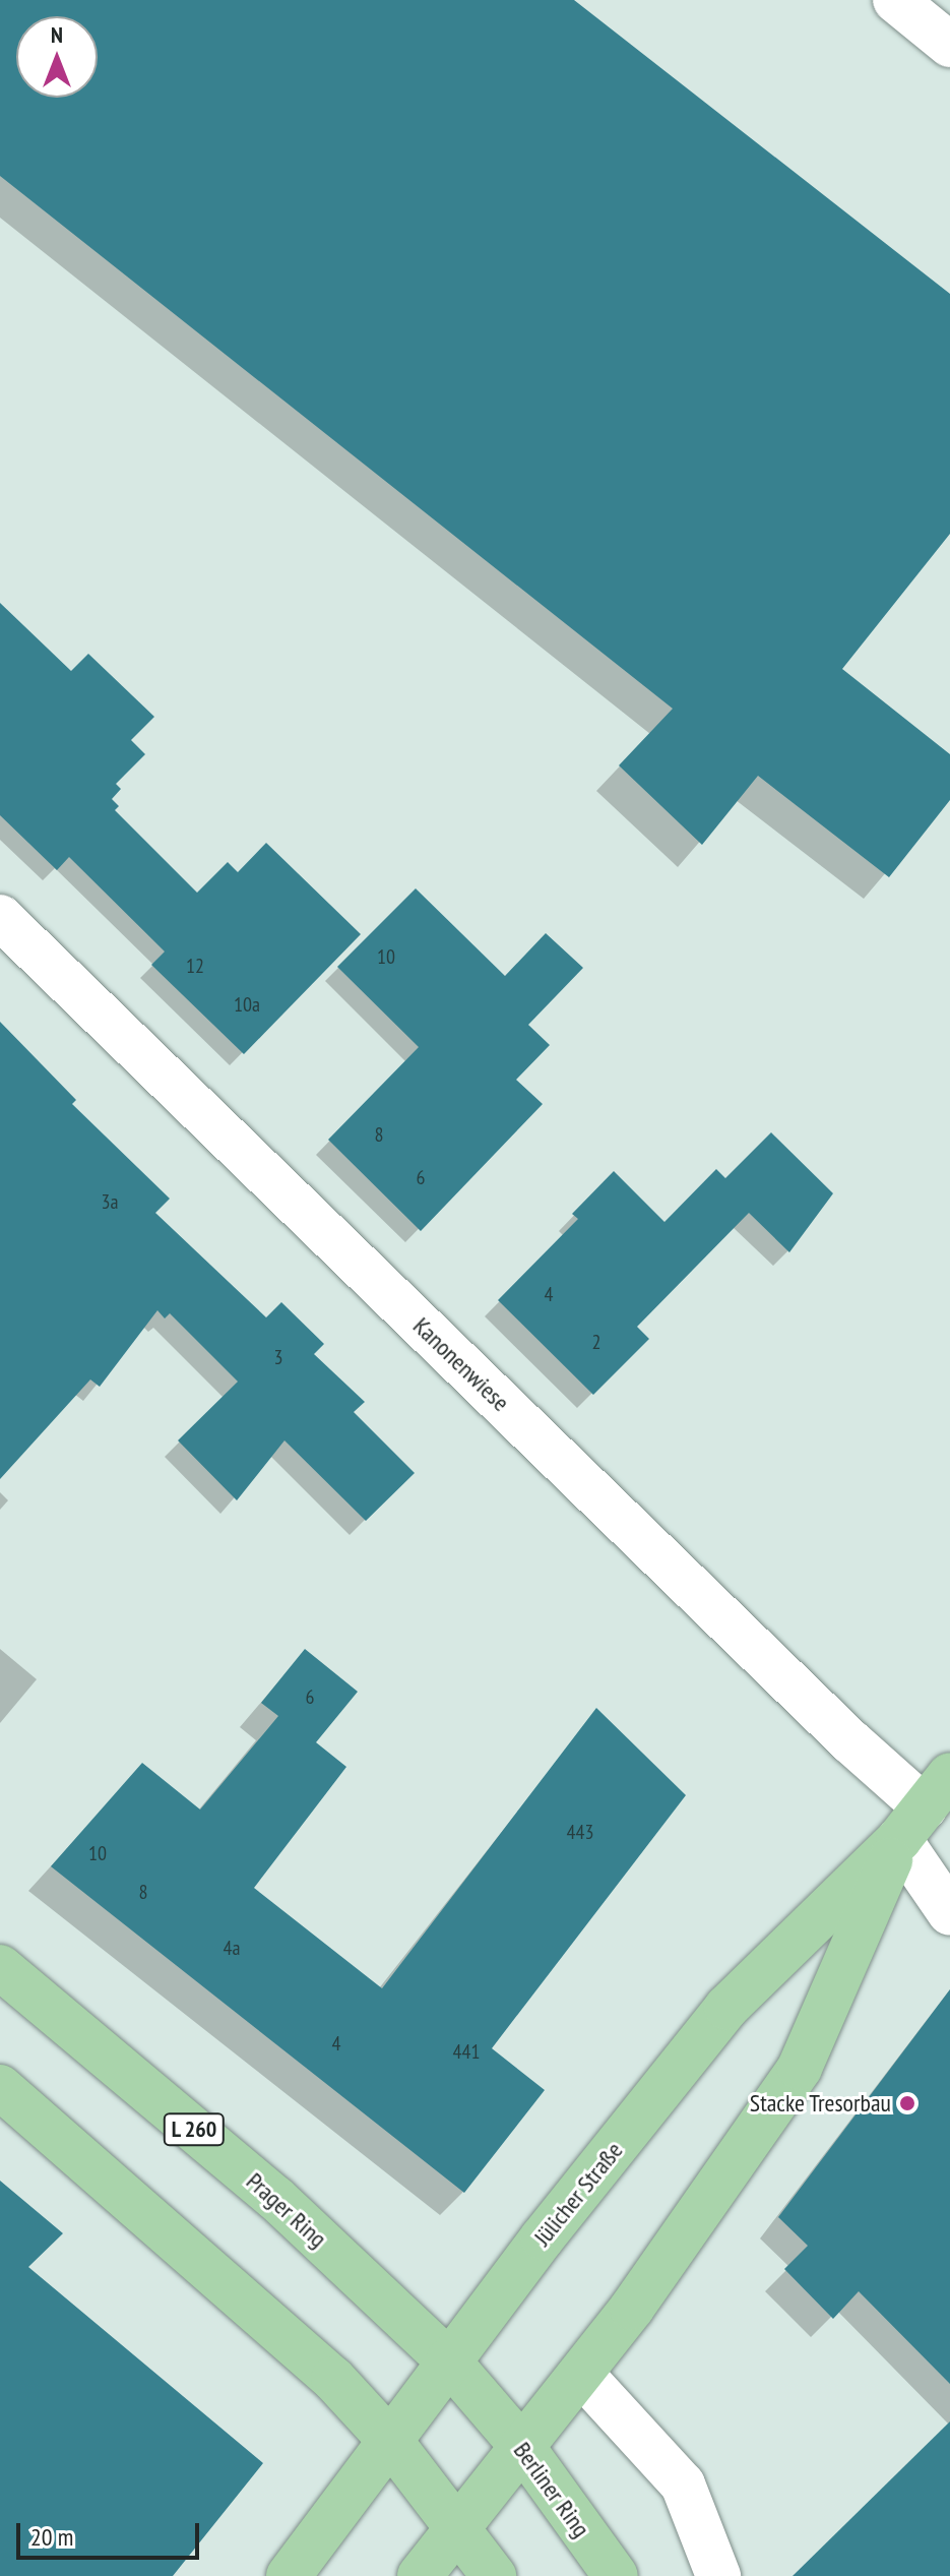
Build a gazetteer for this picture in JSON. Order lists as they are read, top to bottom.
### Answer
{
  "streets": {
    "main road": [
      "L 260",
      "Jülicher Straße",
      "Prager Ring",
      "Berliner Ring"
    ],
    "street": ["Kanonenwiese"]
  },
  "crossings": [
    ["Kanonenwiese", "Jülicher Straße"],
    ["Jülicher Straße", "Prager Ring"],
    ["Prager Ring", "Berliner Ring"]
  ],
  "places": ["Stacke Tresorbau"],
  "house_numbers": [
    "10",
    "12",
    "10a",
    "8",
    "6",
    "3a",
    "4",
    "2",
    "3",
    "6",
    "443",
    "10",
    "8",
    "4a",
    "4",
    "441"
  ],
  "scale_bar": "20 m",
  "north": "top"
}
